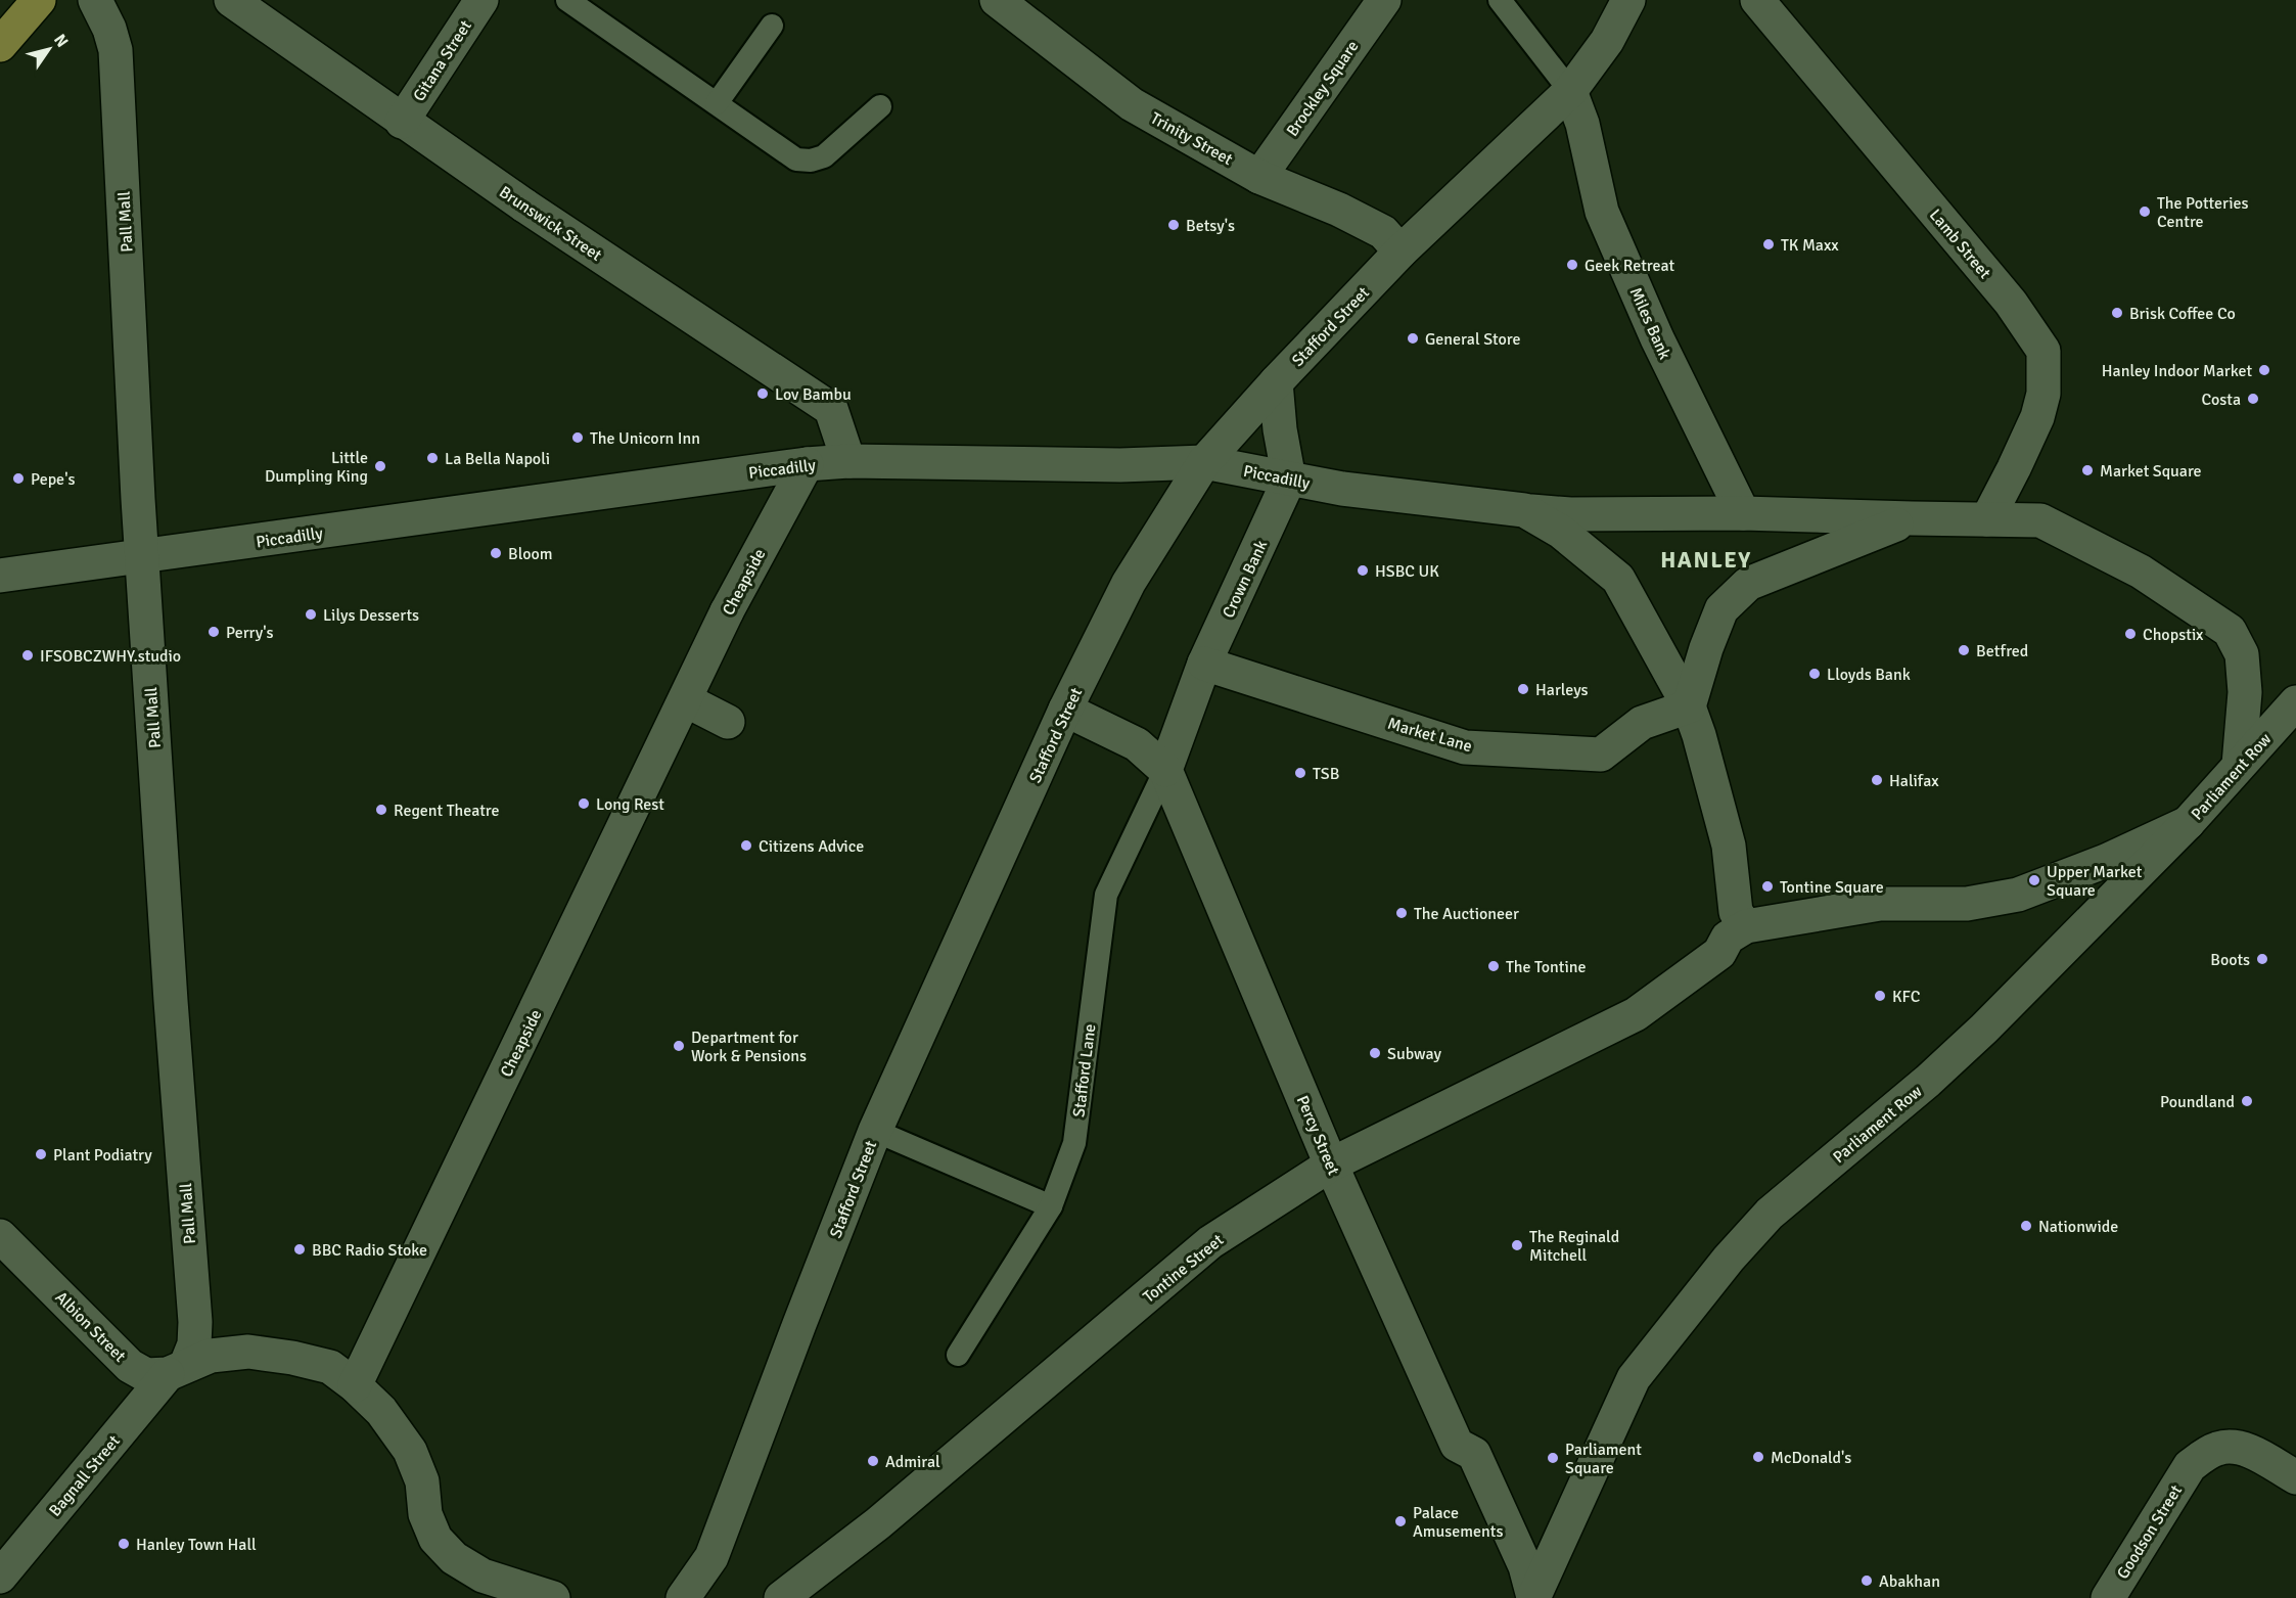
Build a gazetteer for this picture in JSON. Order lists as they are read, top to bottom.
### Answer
{
  "streets": {
    "street": [
      "Gitana Street",
      "Brockley Square",
      "Trinity Street",
      "Pall Mall",
      "Brunswick Street",
      "Lamb Street",
      "Miles Bank",
      "Stafford Street",
      "Piccadilly",
      "Crown Bank",
      "Cheapside",
      "Market Lane",
      "Parliament Row",
      "Percy Street",
      "Tontine Street",
      "Albion Street",
      "Bagnall Street",
      "Goodson Street"
    ],
    "lane": ["Stafford Lane"]
  },
  "crossings": [
    ["Gitana Street", "Brunswick Street"],
    ["Brockley Square", "Trinity Street"],
    ["Trinity Street", "Stafford Street"],
    ["Pall Mall", "Piccadilly"],
    ["Pall Mall", "Albion Street"],
    ["Pall Mall", "Bagnall Street"],
    ["Brunswick Street", "Piccadilly"],
    ["Miles Bank", "Stafford Street"],
    ["Stafford Street", "Piccadilly"],
    ["Stafford Street", "Percy Street"],
    ["Piccadilly", "Crown Bank"],
    ["Piccadilly", "Cheapside"],
    ["Piccadilly", "Market Lane"],
    ["Piccadilly", "Tontine Street"],
    ["Crown Bank", "Market Lane"],
    ["Crown Bank", "Stafford Lane"],
    ["Crown Bank", "Percy Street"],
    ["Cheapside", "Albion Street"],
    ["Parliament Row", "Percy Street"],
    ["Stafford Lane", "Percy Street"],
    ["Percy Street", "Tontine Street"],
    ["Albion Street", "Bagnall Street"]
  ],
  "districts": ["HANLEY"],
  "places": [
    "The Potteries Centre",
    "Betsy's",
    "TK Maxx",
    "Geek Retreat",
    "Brisk Coffee Co",
    "General Store",
    "Hanley Indoor Market",
    "Lov Bambu",
    "Costa",
    "The Unicorn Inn",
    "La Bella Napoli",
    "Little Dumpling King",
    "Market Square",
    "Pepe's",
    "Bloom",
    "HSBC UK",
    "Lilys Desserts",
    "Perry's",
    "Chopstix",
    "Betfred",
    "IFSOBCZWHY.studio",
    "Lloyds Bank",
    "Harleys",
    "TSB",
    "Halifax",
    "Long Rest",
    "Regent Theatre",
    "Citizens Advice",
    "Upper Market Square",
    "Tontine Square",
    "The Auctioneer",
    "Boots",
    "The Tontine",
    "KFC",
    "Department for Work & Pensions",
    "Subway",
    "Poundland",
    "Plant Podiatry",
    "Nationwide",
    "The Reginald Mitchell",
    "BBC Radio Stoke",
    "McDonald's",
    "Parliament Square",
    "Admiral",
    "Palace Amusements",
    "Hanley Town Hall",
    "Abakhan"
  ],
  "north": "top right"
}
